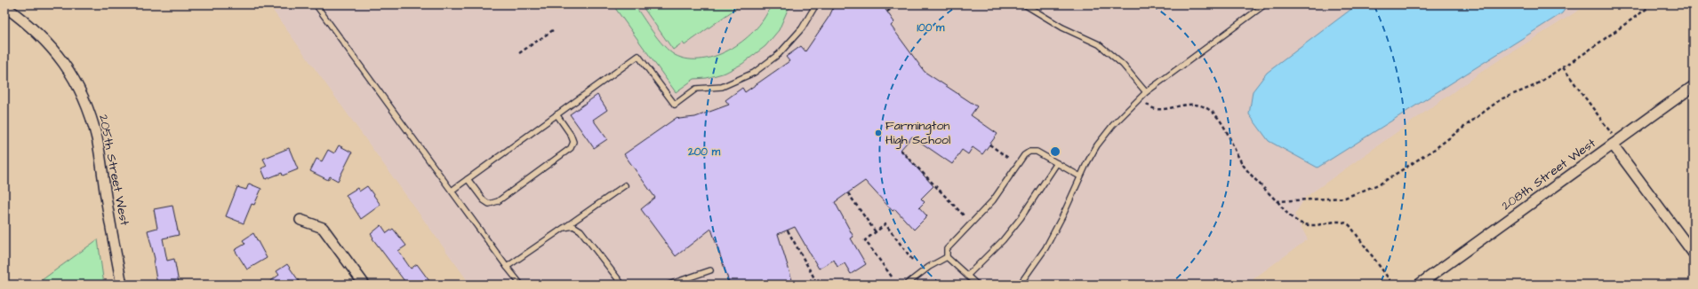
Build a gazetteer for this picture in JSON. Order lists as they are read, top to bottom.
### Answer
{
  "streets": {
    "street": ["205th Street West", "208th Street West"]
  },
  "places": ["Farmington High School"],
  "rings": ["100 m", "200 m"]
}
